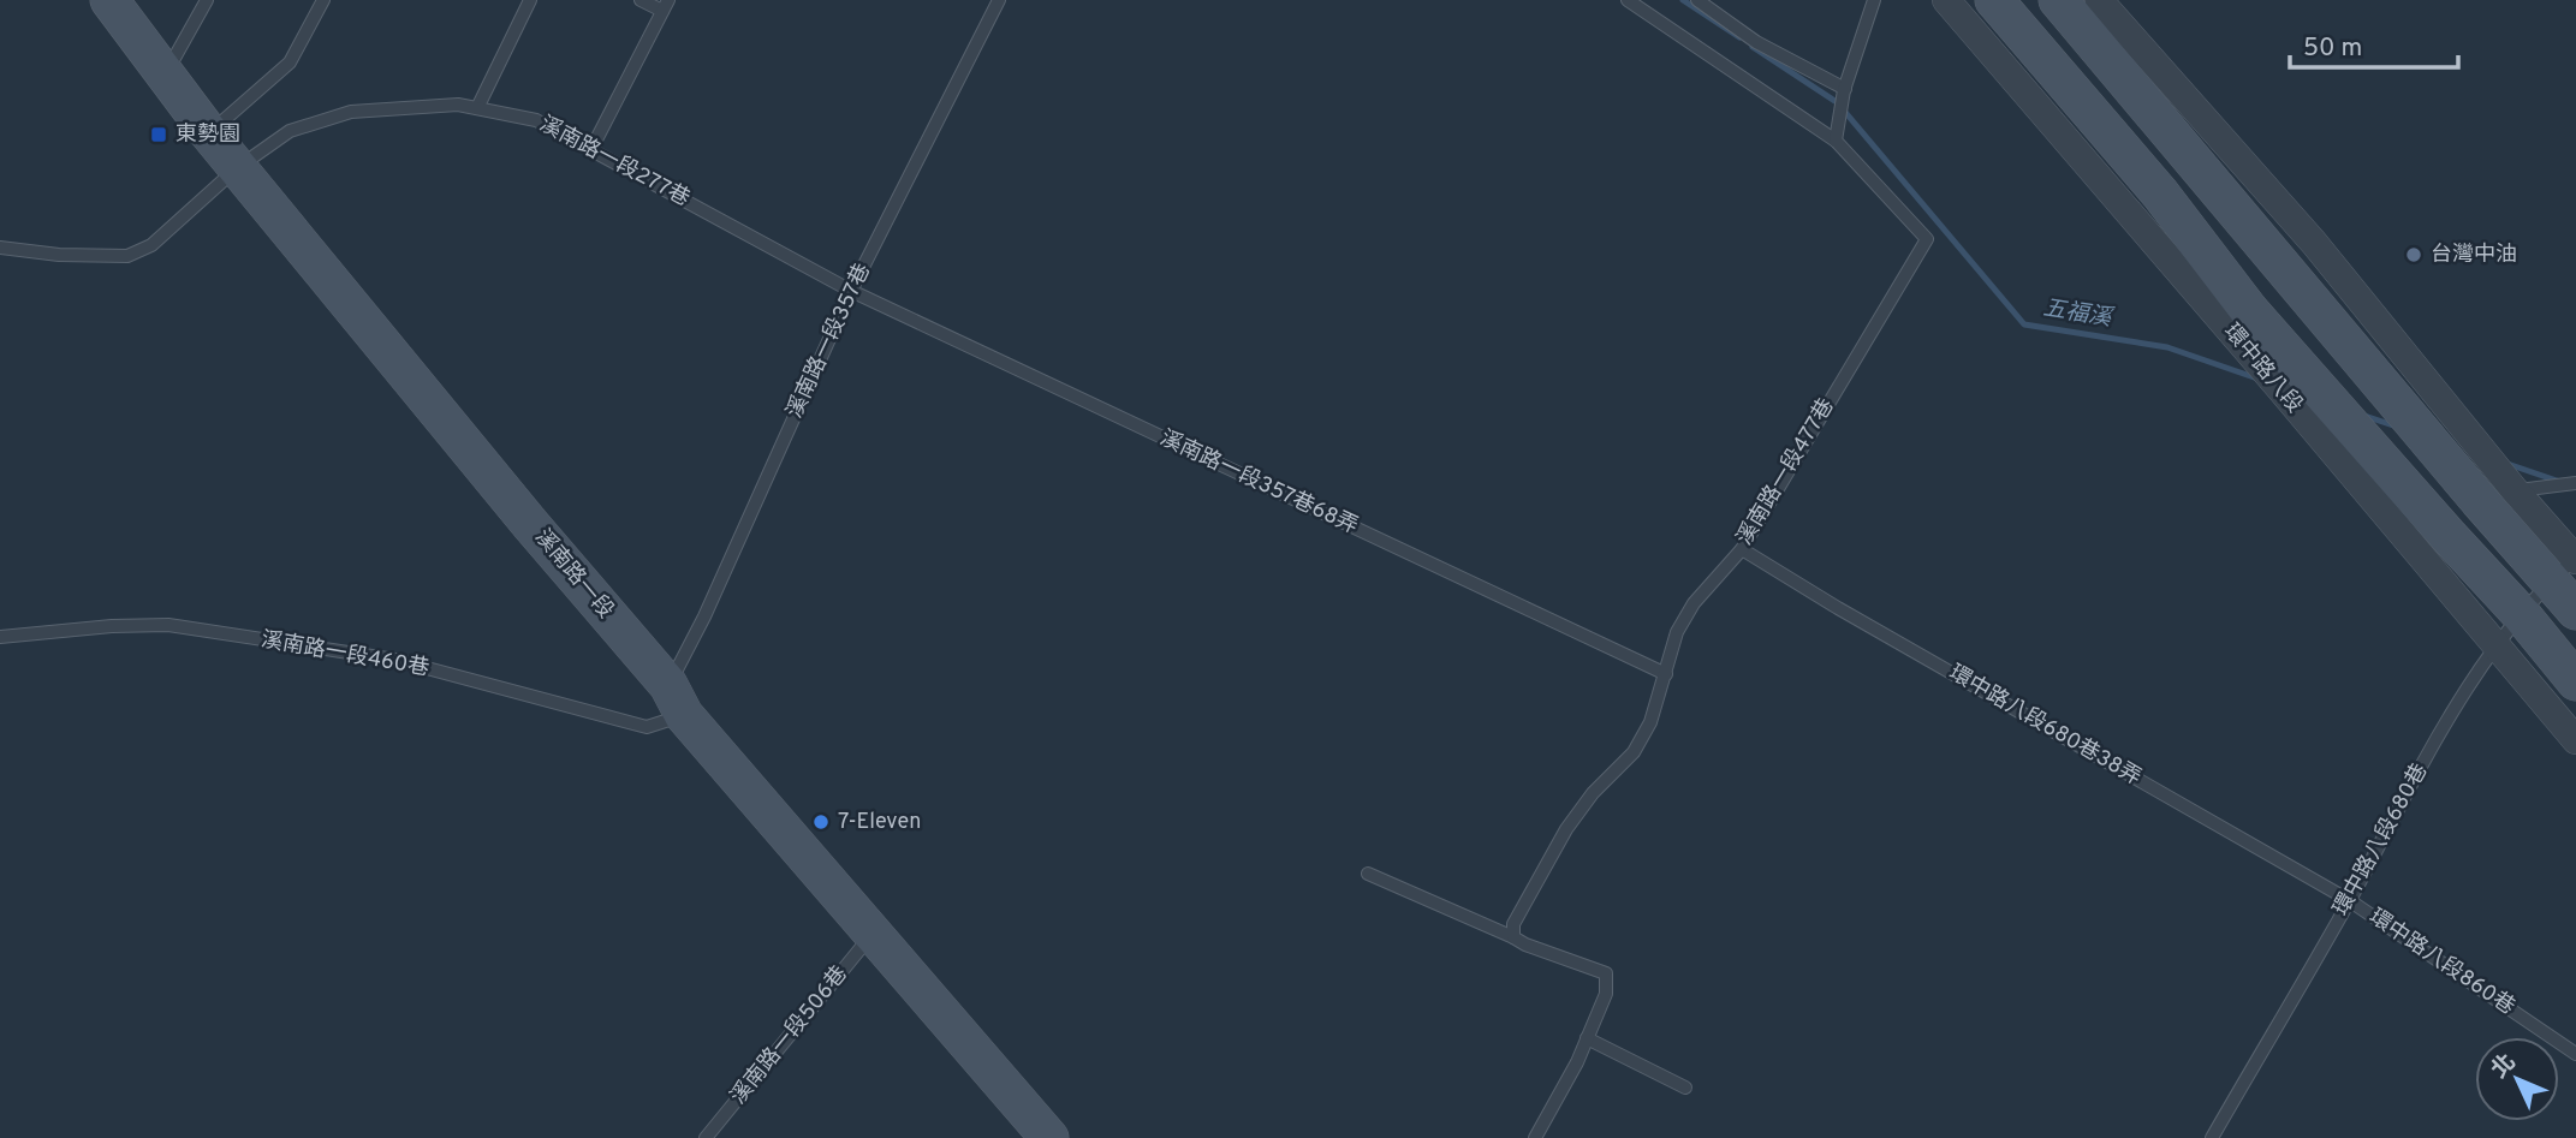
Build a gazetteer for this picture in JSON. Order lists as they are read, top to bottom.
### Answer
{
  "streets": {
    "street": ["環中路八段", "溪南路一段"],
    "lane": [
      "溪南路一段277巷",
      "溪南路一段357巷",
      "溪南路一段477巷",
      "溪南路一段357巷68弄",
      "溪南路一段460巷",
      "環中路八段680巷38弄",
      "環中路八段680巷",
      "環中路八段860巷",
      "溪南路一段506巷"
    ]
  },
  "crossings": [
    ["溪南路一段277巷", "溪南路一段357巷"],
    ["溪南路一段277巷", "溪南路一段357巷68弄"],
    ["溪南路一段277巷", "溪南路一段"],
    ["溪南路一段357巷", "溪南路一段357巷68弄"],
    ["溪南路一段357巷", "溪南路一段"],
    ["溪南路一段357巷", "溪南路一段460巷"],
    ["環中路八段", "環中路八段680巷"],
    ["溪南路一段477巷", "溪南路一段357巷68弄"],
    ["溪南路一段477巷", "環中路八段680巷38弄"],
    ["溪南路一段", "溪南路一段460巷"],
    ["溪南路一段", "溪南路一段506巷"],
    ["環中路八段680巷38弄", "環中路八段680巷"],
    ["環中路八段680巷38弄", "環中路八段860巷"],
    ["環中路八段680巷", "環中路八段860巷"]
  ],
  "water": ["五福溪"],
  "places": {
    "transit": ["東勢園"],
    "other": ["台灣中油", "7-Eleven"]
  },
  "scale_bar": "50 m",
  "north": "top left"
}
